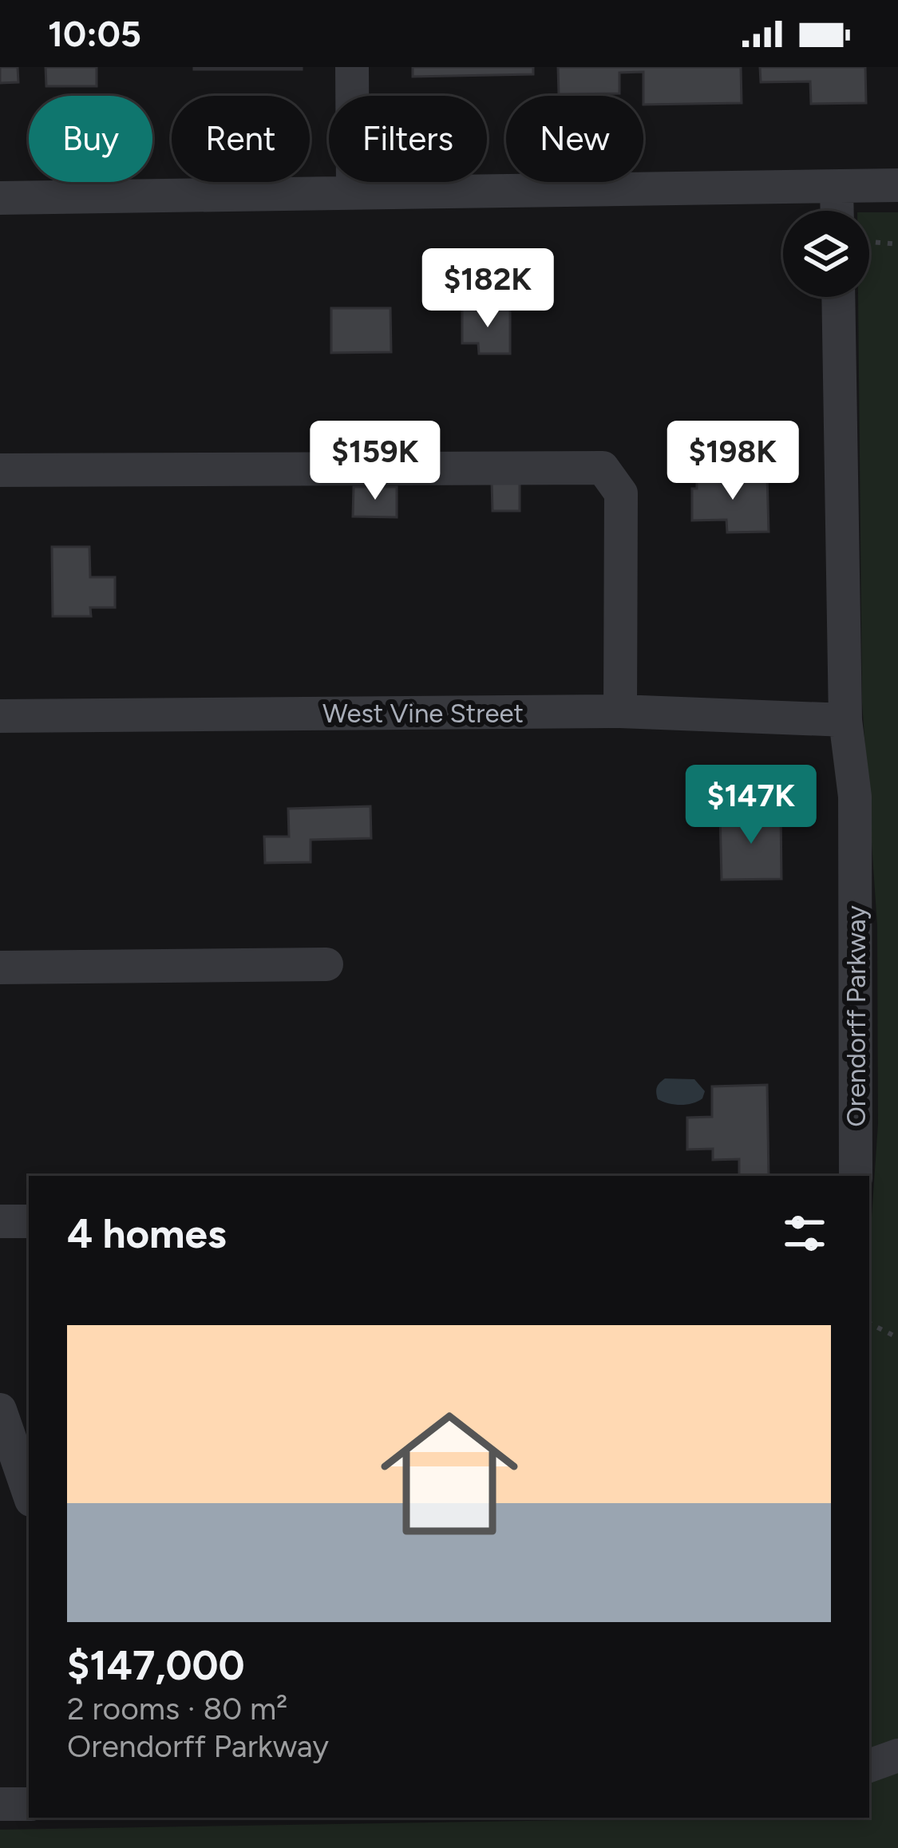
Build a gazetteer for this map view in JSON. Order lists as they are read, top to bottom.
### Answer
{
  "streets": {
    "street": ["West Vine Street", "Orendorff Parkway"]
  },
  "crossings": [
    ["West Vine Street", "Orendorff Parkway"]
  ],
  "page": {
    "status": "10:05",
    "chip": [
      "Buy",
      "Rent",
      "Filters",
      "New"
    ],
    "price": [
      "$182K",
      "$159K",
      "$198K",
      "$147K"
    ],
    "heading": "4 homes",
    "list": [
      {
        "name": "$147,000",
        "note": "2 rooms · 80 m² · Orendorff Parkway"
      }
    ]
  }
}
